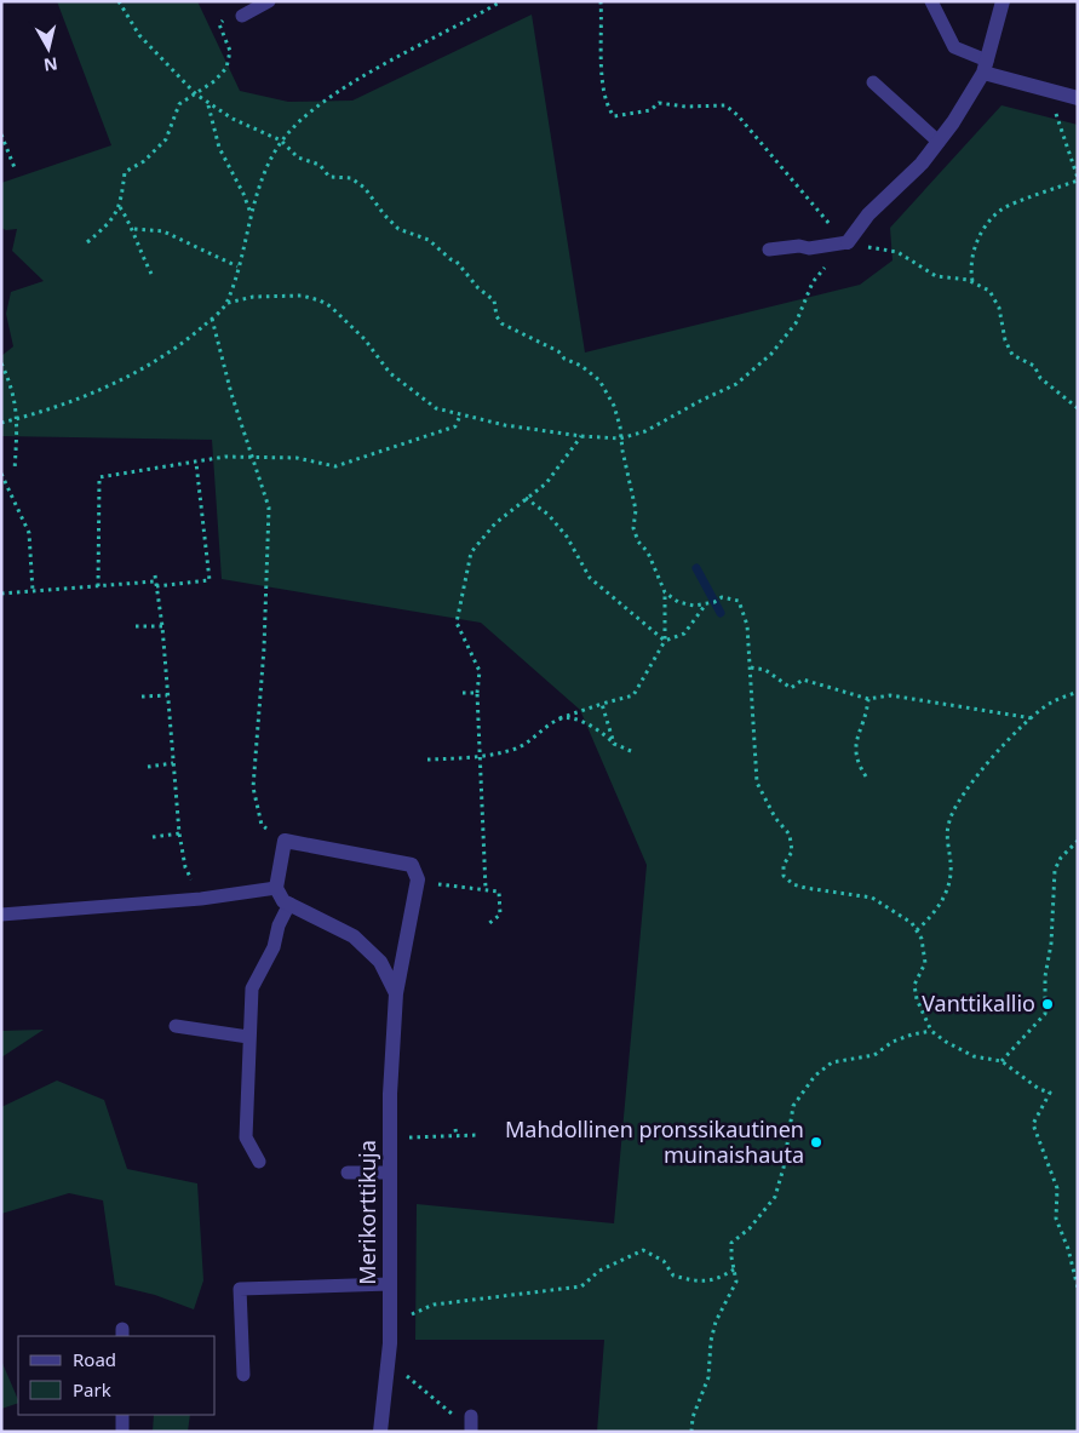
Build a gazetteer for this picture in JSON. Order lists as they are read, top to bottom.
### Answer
{
  "streets": {
    "street": ["Merikorttikuja"]
  },
  "places": ["Vanttikallio", "Mahdollinen pronssikautinen muinaishauta"],
  "legend": ["Road", "Park"],
  "north": "bottom"
}
